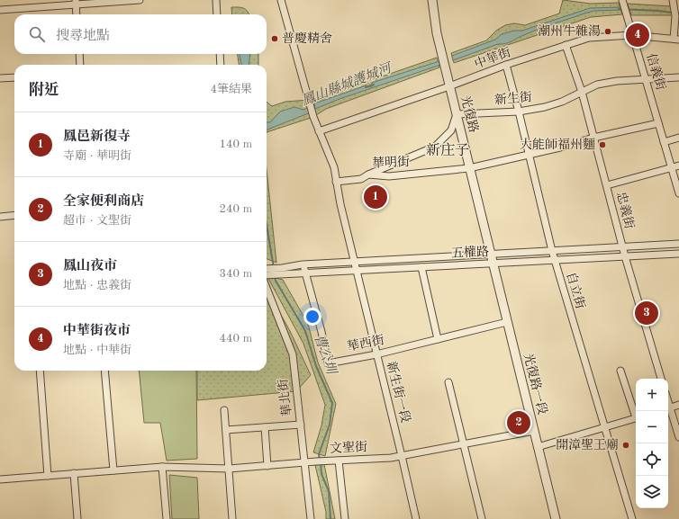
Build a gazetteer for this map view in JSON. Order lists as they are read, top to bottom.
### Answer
{
  "streets": {
    "street": [
      "中華街",
      "信義街",
      "新生街",
      "光復路",
      "華明街",
      "忠義街",
      "五權路",
      "自立街",
      "華西街",
      "光復路一段",
      "新生街一段",
      "華北街",
      "文聖街"
    ]
  },
  "crossings": [
    ["中華街", "信義街"],
    ["中華街", "光復路"],
    ["中華街", "忠義街"],
    ["中華街", "自立街"],
    ["信義街", "新生街"],
    ["信義街", "華明街"],
    ["新生街", "光復路"],
    ["新生街", "忠義街"],
    ["新生街", "自立街"],
    ["光復路", "華明街"],
    ["光復路", "五權路"],
    ["光復路", "光復路一段"],
    ["華明街", "忠義街"],
    ["華明街", "自立街"],
    ["華明街", "新生街一段"],
    ["忠義街", "五權路"],
    ["五權路", "自立街"],
    ["五權路", "華西街"],
    ["五權路", "光復路一段"],
    ["五權路", "新生街一段"],
    ["華西街", "光復路一段"],
    ["華西街", "新生街一段"],
    ["光復路一段", "文聖街"],
    ["新生街一段", "文聖街"],
    ["華北街", "文聖街"]
  ],
  "districts": ["新庄子"],
  "water": ["鳳山縣城護城河", "曹公圳"],
  "places": [
    "潮州牛雜湯",
    "普慶精舍",
    "大能師福州麵",
    "開漳聖王廟"
  ],
  "page": {
    "search": "搜尋地點",
    "pins": [
      "4",
      "1",
      "3",
      "2"
    ],
    "heading": ["附近", "4筆結果"],
    "list": [
      {
        "mark": "1",
        "name": "鳳邑新復寺",
        "note": "寺廟 · 華明街",
        "value": "140 m"
      },
      {
        "mark": "2",
        "name": "全家便利商店",
        "note": "超市 · 文聖街",
        "value": "240 m"
      },
      {
        "mark": "3",
        "name": "鳳山夜市",
        "note": "地點 · 忠義街",
        "value": "340 m"
      },
      {
        "mark": "4",
        "name": "中華街夜市",
        "note": "地點 · 中華街",
        "value": "440 m"
      }
    ],
    "map_buttons": ["+", "−"]
  }
}
